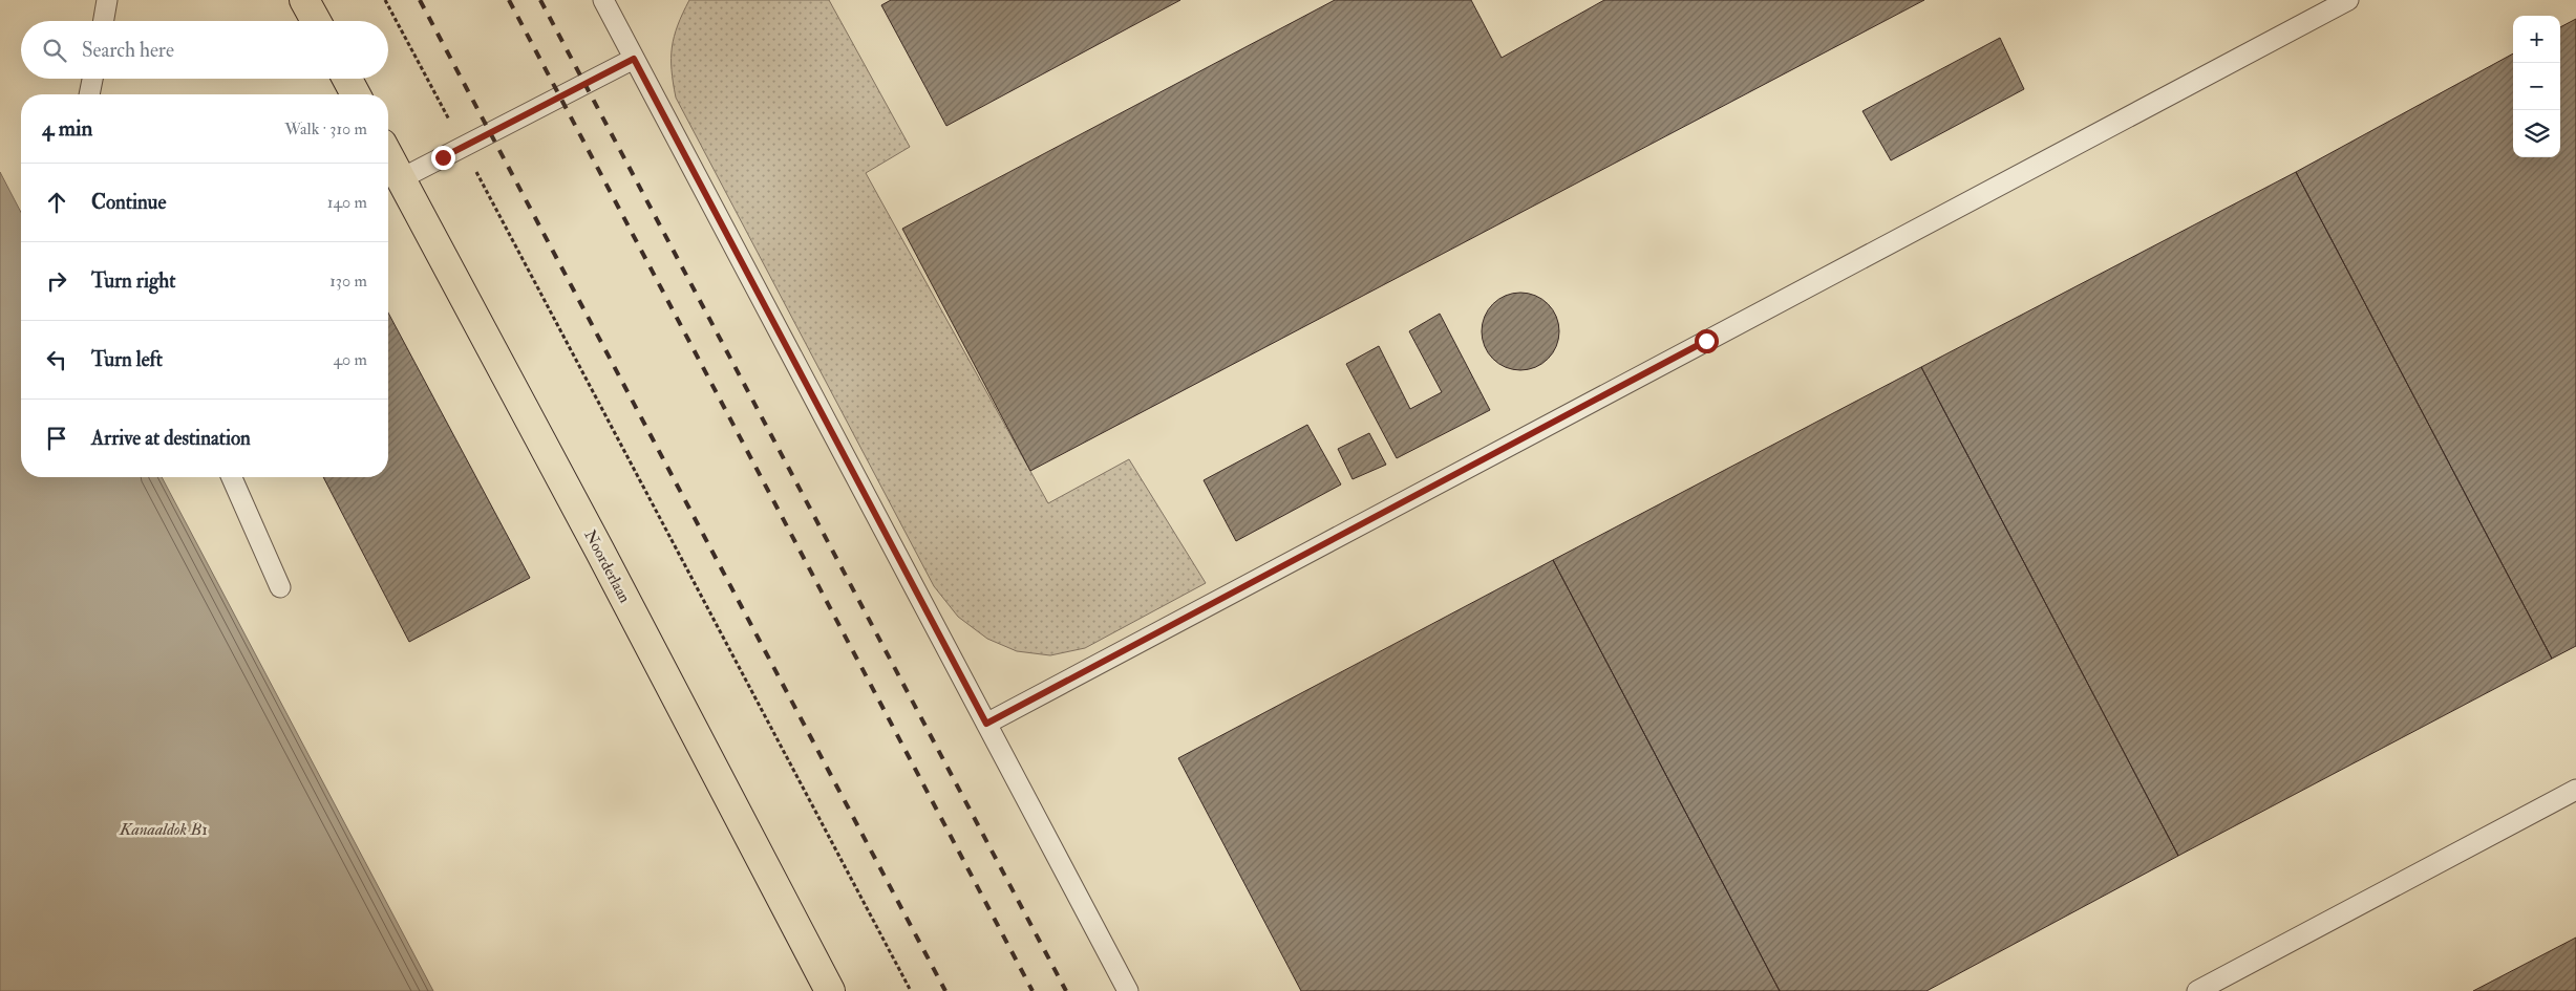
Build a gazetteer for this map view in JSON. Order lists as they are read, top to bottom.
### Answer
{
  "streets": {
    "main road": ["Noorderlaan"]
  },
  "water": ["Kanaaldok B1"],
  "page": {
    "map_buttons": ["+", "−"],
    "search": "Search here",
    "heading": ["4 min", "Walk · 310 m"],
    "list": [
      ["Continue", "140 m"],
      ["Turn right", "130 m"],
      ["Turn left", "40 m"],
      "Arrive at destination"
    ]
  }
}
